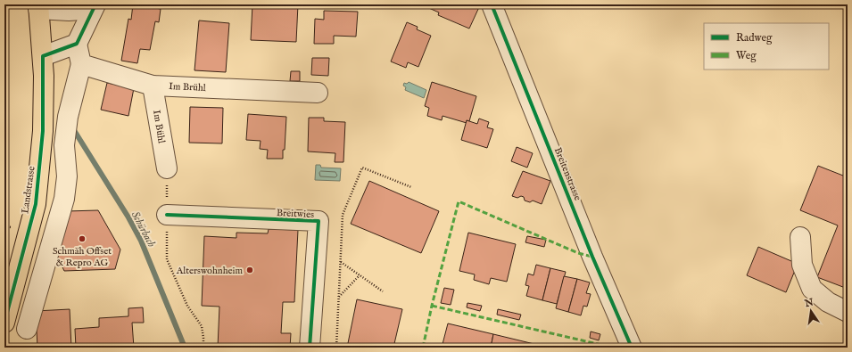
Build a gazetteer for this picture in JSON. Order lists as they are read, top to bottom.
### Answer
{
  "streets": {
    "main road": ["Landstrasse"],
    "street": [
      "Im Brühl",
      "Im Bühl",
      "Breitenstrasse",
      "Breitwies"
    ]
  },
  "crossings": [
    ["Im Brühl", "Im Bühl"]
  ],
  "water": ["Schürbach"],
  "places": ["Schmäh Offset & Repro AG", "Alterswohnheim"],
  "legend": ["Radweg", "Weg"],
  "north": "top"
}
